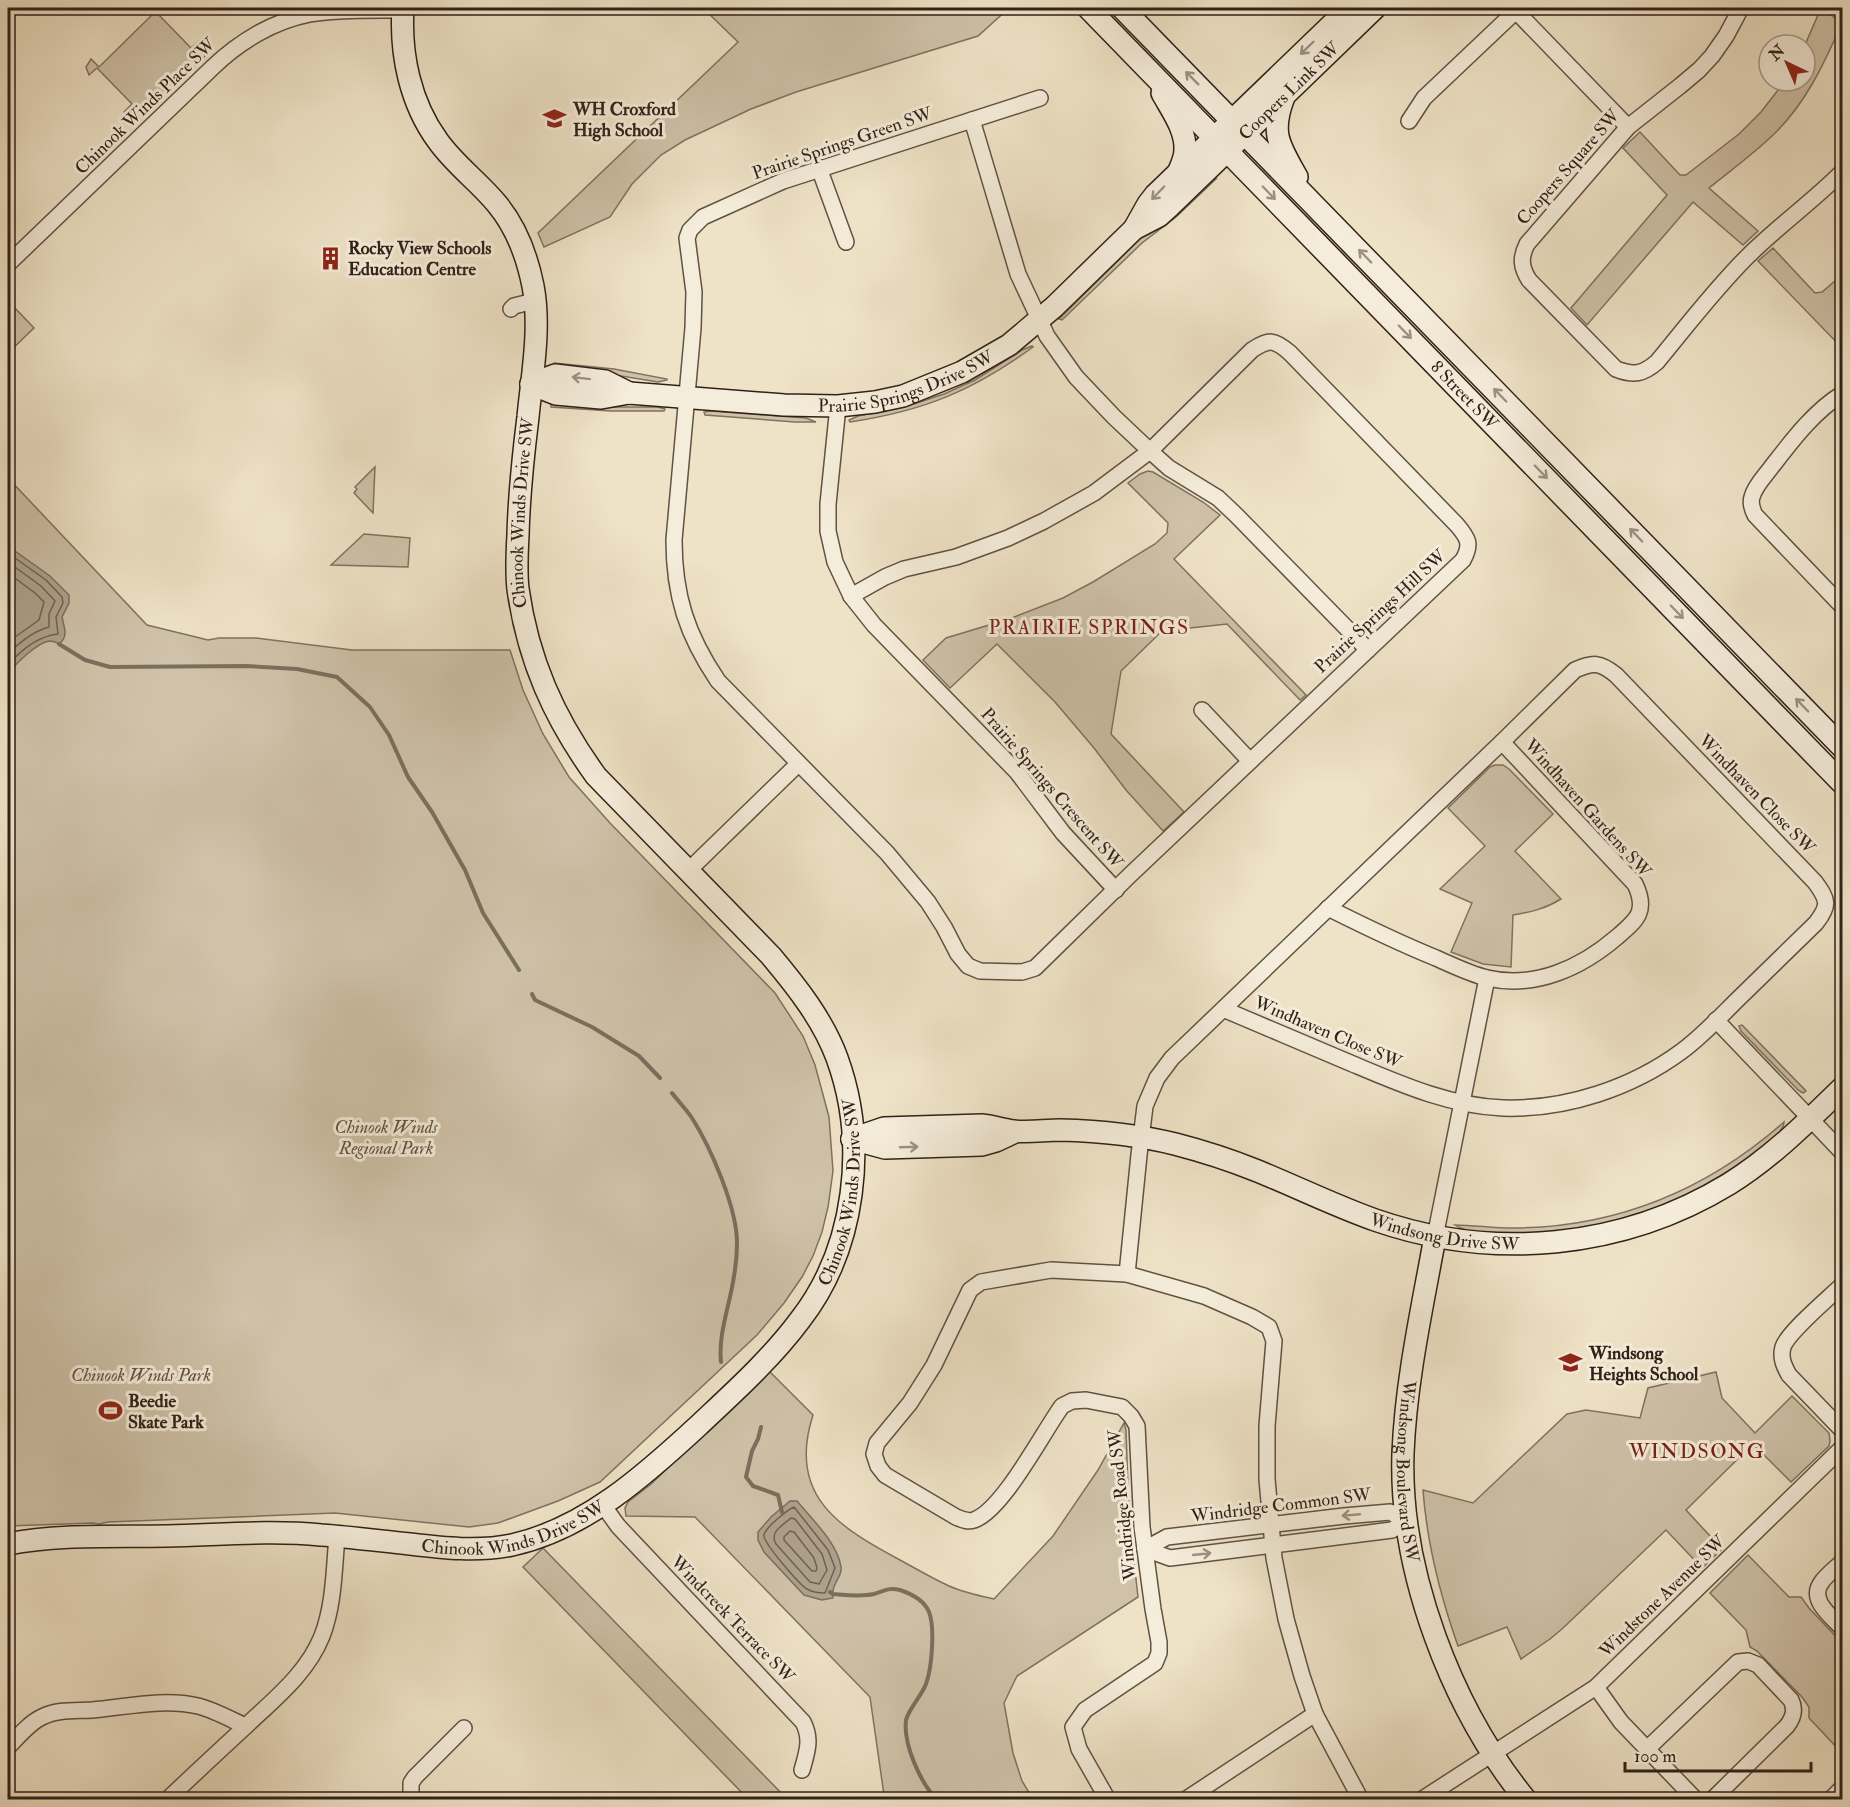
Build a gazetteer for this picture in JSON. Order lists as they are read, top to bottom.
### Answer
{
  "streets": {
    "street": [
      "Coopers Link SW",
      "Chinook Winds Place SW",
      "Prairie Springs Green SW",
      "Coopers Square SW",
      "Prairie Springs Drive SW",
      "8 Street SW",
      "Chinook Winds Drive SW",
      "Prairie Springs Hill SW",
      "Prairie Springs Crescent SW",
      "Windhaven Close SW",
      "Windhaven Gardens SW",
      "Windsong Drive SW",
      "Windsong Boulevard SW",
      "Windridge Road SW",
      "Windridge Common SW",
      "Windstone Avenue SW",
      "Windcreek Terrace SW"
    ]
  },
  "crossings": [
    ["Coopers Link SW", "Prairie Springs Drive SW"],
    ["Coopers Link SW", "8 Street SW"],
    ["Chinook Winds Place SW", "Chinook Winds Drive SW"],
    ["Prairie Springs Green SW", "Prairie Springs Drive SW"],
    ["Prairie Springs Green SW", "Prairie Springs Crescent SW"],
    ["Prairie Springs Drive SW", "8 Street SW"],
    ["Prairie Springs Drive SW", "Chinook Winds Drive SW"],
    ["Prairie Springs Drive SW", "Prairie Springs Crescent SW"],
    ["Chinook Winds Drive SW", "Windsong Drive SW"],
    ["Chinook Winds Drive SW", "Windcreek Terrace SW"],
    ["Prairie Springs Hill SW", "Prairie Springs Crescent SW"],
    ["Windhaven Close SW", "Windhaven Gardens SW"],
    ["Windhaven Close SW", "Windsong Drive SW"],
    ["Windhaven Close SW", "Windsong Boulevard SW"],
    ["Windhaven Close SW", "Windridge Road SW"],
    ["Windhaven Gardens SW", "Windsong Boulevard SW"],
    ["Windsong Drive SW", "Windsong Boulevard SW"],
    ["Windsong Boulevard SW", "Windridge Common SW"],
    ["Windsong Boulevard SW", "Windstone Avenue SW"],
    ["Windridge Road SW", "Windridge Common SW"]
  ],
  "districts": ["PRAIRIE SPRINGS", "WINDSONG"],
  "parks": ["Chinook Winds Regional Park", "Chinook Winds Park"],
  "places": {
    "school or university": ["WH Croxford High School", "Windsong Heights School"],
    "building": ["Rocky View Schools Education Centre"],
    "sports": ["Beedie Skate Park"]
  },
  "scale_bar": "100 m",
  "north": "top left"
}
